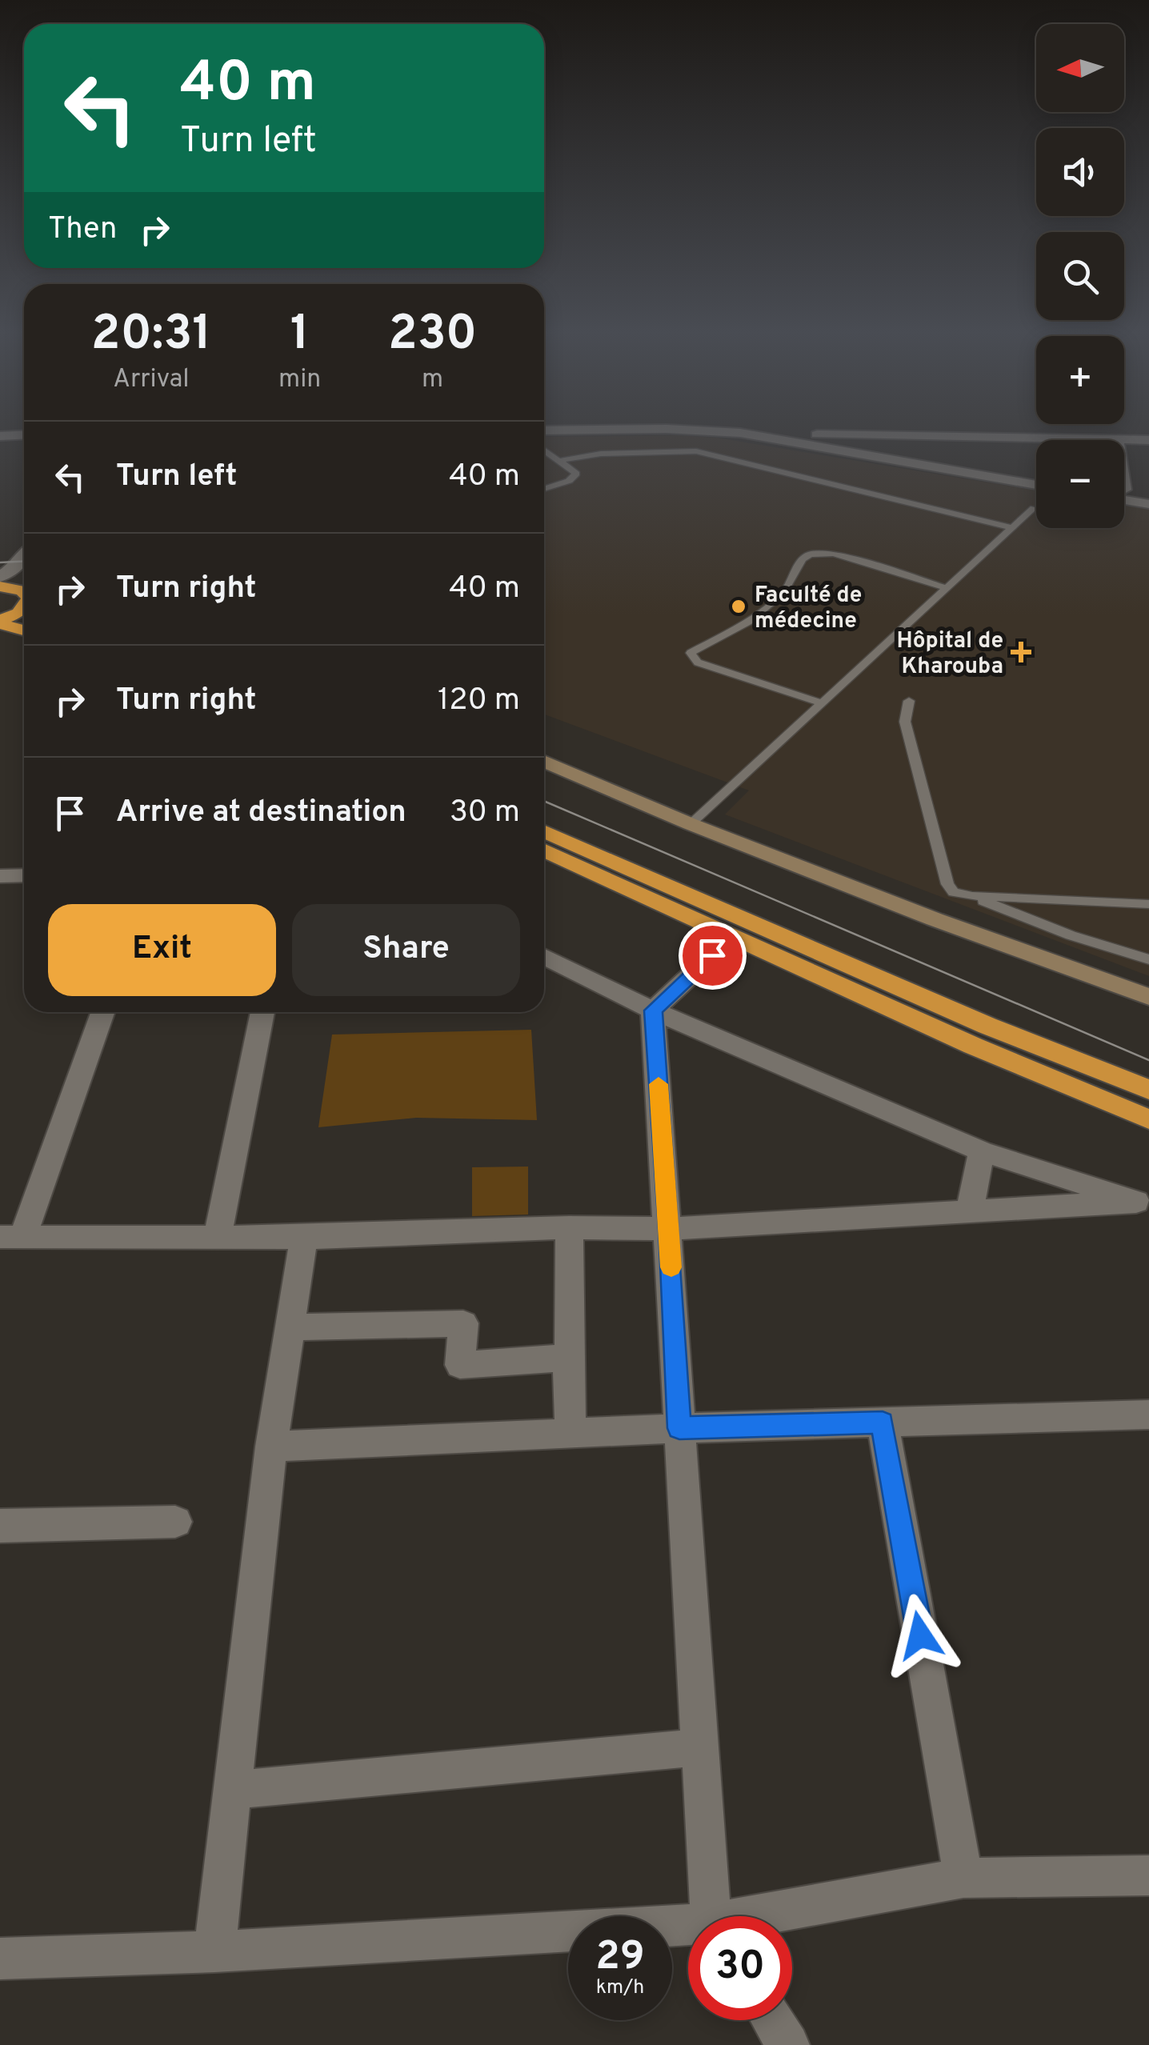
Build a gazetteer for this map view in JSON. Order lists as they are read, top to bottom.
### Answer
{
  "places": {
    "other": ["Faculté de médecine"],
    "health": ["Hôpital de Kharouba"]
  },
  "north": "left",
  "page": {
    "map_buttons": ["+", "−"],
    "turn": ["40 m", "Turn left"],
    "then": "Then",
    "eta": [
      "20:31",
      "Arrival",
      "1",
      "min",
      "230",
      "m"
    ],
    "list": [
      {
        "name": "Turn left",
        "value": "40 m"
      },
      {
        "name": "Turn right",
        "value": "40 m"
      },
      {
        "name": "Turn right",
        "value": "120 m"
      },
      {
        "name": "Arrive at destination",
        "value": "30 m"
      }
    ],
    "buttons": ["Exit", "Share"],
    "speed": "29 km/h",
    "limit": "30"
  }
}
